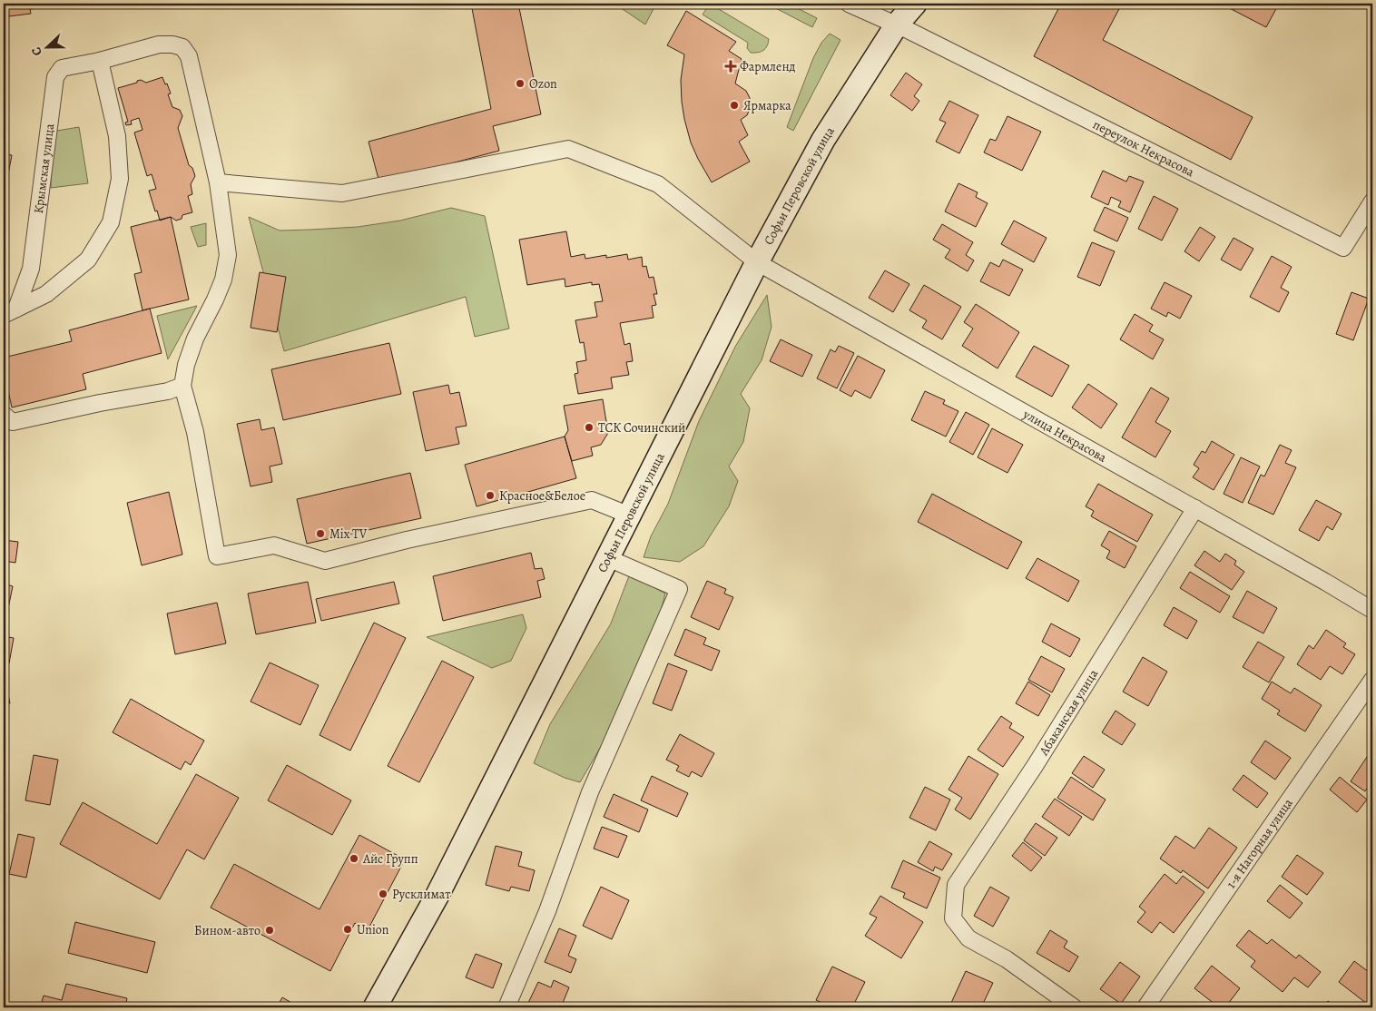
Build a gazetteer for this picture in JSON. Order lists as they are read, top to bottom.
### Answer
{
  "streets": {
    "main road": ["Софьи Перовской улица"],
    "street": [
      "переулок Некрасова",
      "Крымская улица",
      "улица Некрасова",
      "Абаканская улица",
      "1-я Нагорная улица"
    ]
  },
  "crossings": [
    ["переулок Некрасова", "Софьи Перовской улица"],
    ["Крымская улица", "улица Некрасова"],
    ["Софьи Перовской улица", "улица Некрасова"],
    ["улица Некрасова", "Абаканская улица"]
  ],
  "places": {
    "health": ["Фармленд"],
    "other": [
      "Ozon",
      "Ярмарка",
      "ТСК Сочинский",
      "Красное&Белое",
      "Mix TV",
      "Айс Групп",
      "Русклимат",
      "Union",
      "Бином-авто"
    ]
  },
  "north": "left"
}
